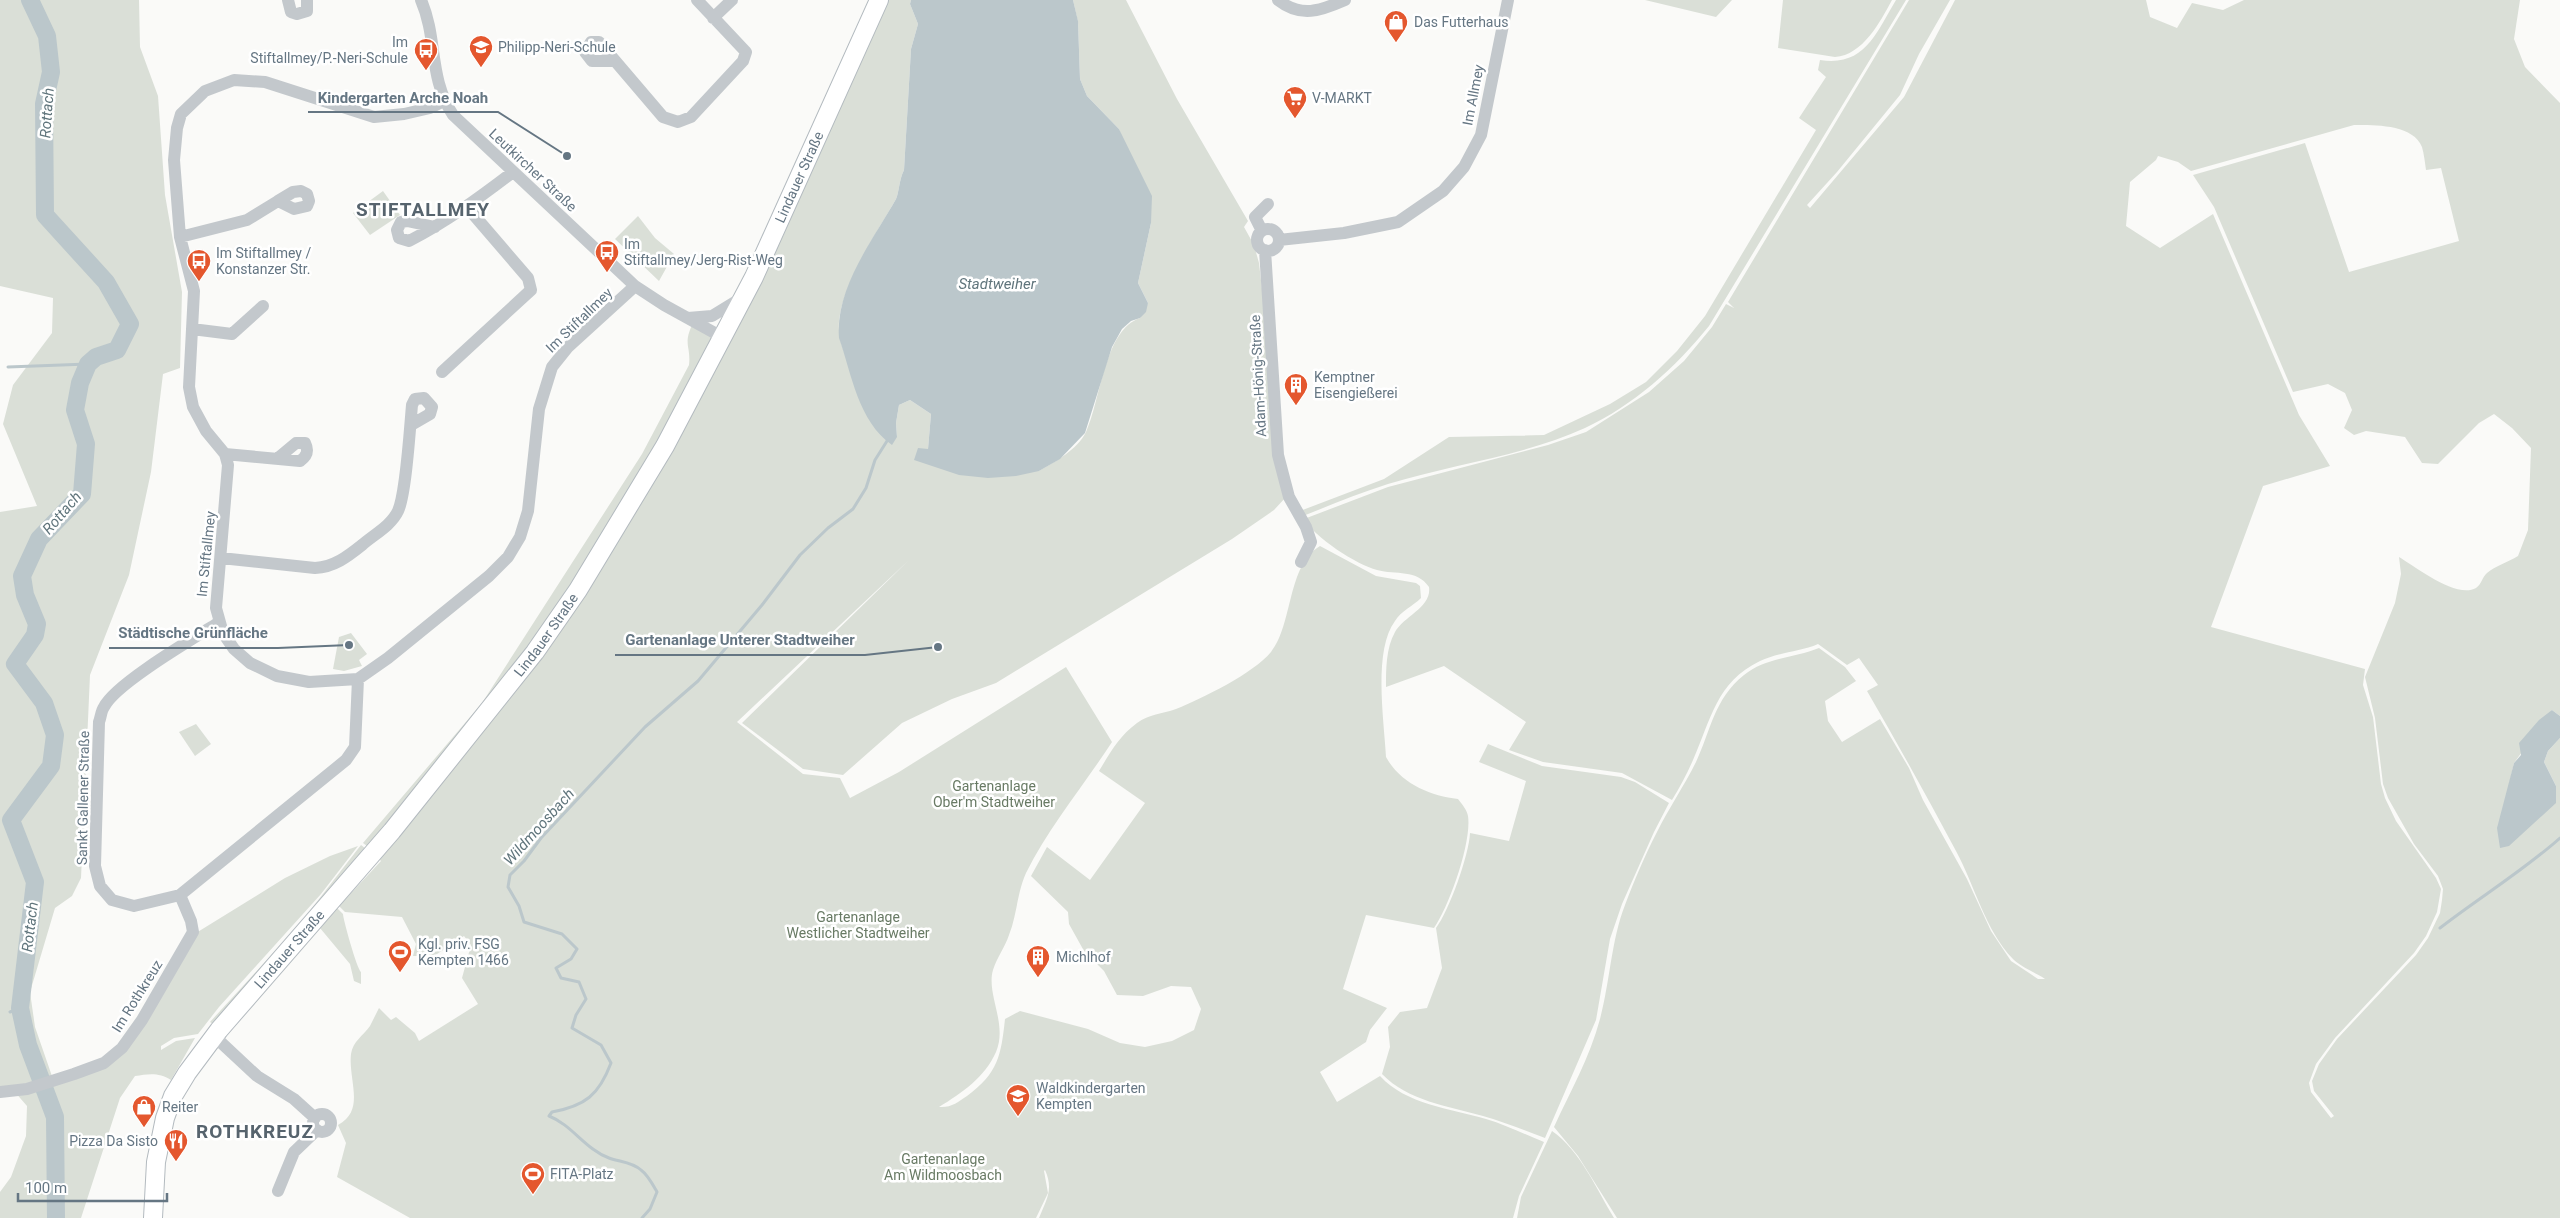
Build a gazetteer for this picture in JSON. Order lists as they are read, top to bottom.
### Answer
{
  "streets": {
    "main road": ["Lindauer Straße"],
    "street": [
      "Im Allmey",
      "Leutkircher Straße",
      "Im Stiftallmey",
      "Adam-Hönig-Straße",
      "Sankt Gallener Straße",
      "Im Rothkreuz"
    ]
  },
  "crossings": [
    ["Im Allmey", "Adam-Hönig-Straße"],
    ["Leutkircher Straße", "Lindauer Straße"],
    ["Leutkircher Straße", "Im Stiftallmey"],
    ["Im Stiftallmey", "Sankt Gallener Straße"],
    ["Sankt Gallener Straße", "Im Rothkreuz"]
  ],
  "districts": ["STIFTALLMEY", "ROTHKREUZ"],
  "water": ["Rottach", "Stadtweiher", "Wildmoosbach"],
  "parks": ["Gartenanlage Ober'm Stadtweiher", "Gartenanlage Westlicher Stadtweiher", "Gartenanlage Am Wildmoosbach"],
  "places": {
    "shop": ["Das Futterhaus", "Reiter"],
    "school or university": ["Philipp-Neri-Schule", "Waldkindergarten Kempten"],
    "bus stop": ["Im Stiftallmey/P.-Neri-Schule", "Im Stiftallmey/Jerg-Rist-Weg", "Im Stiftallmey / Konstanzer Str."],
    "supermarket": ["V-MARKT"],
    "other": ["Kindergarten Arche Noah", "Städtische Grünfläche", "Gartenanlage Unterer Stadtweiher"],
    "building": ["Kemptner Eisengießerei", "Michlhof"],
    "sports": ["Kgl. priv. FSG Kempten 1466", "FITA-Platz"],
    "restaurant": ["Pizza Da Sisto"]
  },
  "scale_bar": "100 m"
}
